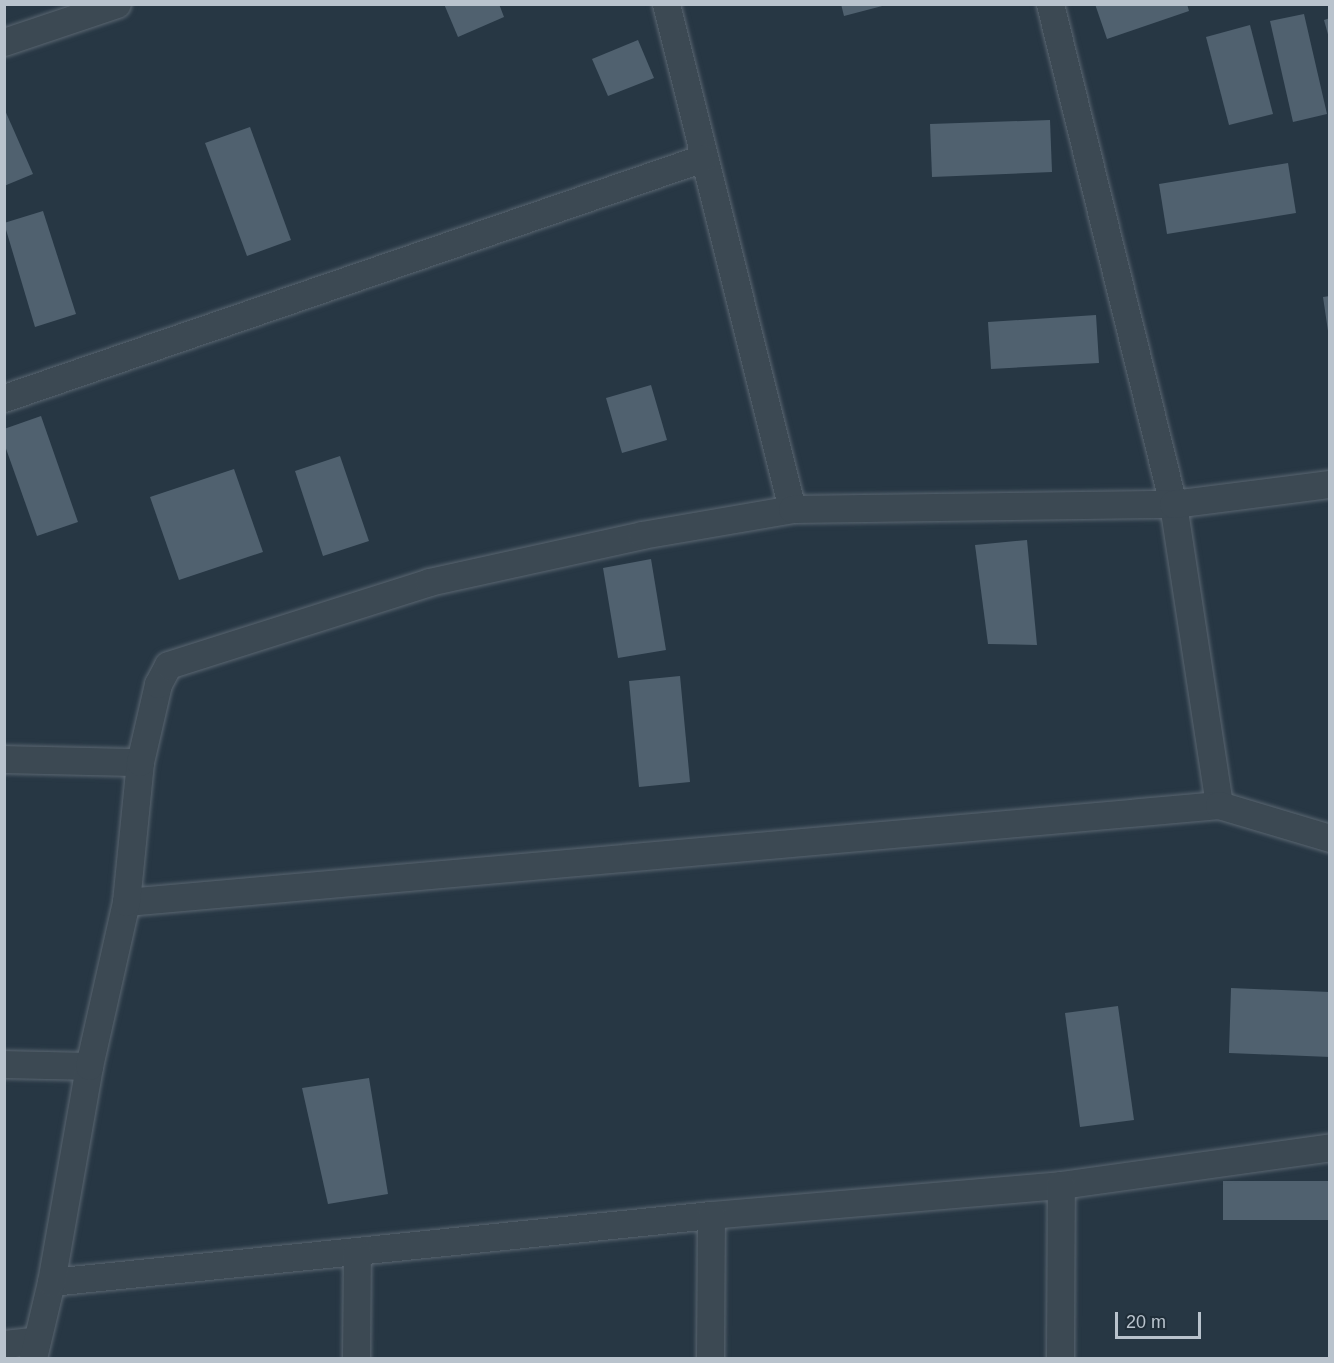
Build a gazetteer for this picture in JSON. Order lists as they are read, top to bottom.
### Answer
{
  "scale_bar": "20 m"
}
